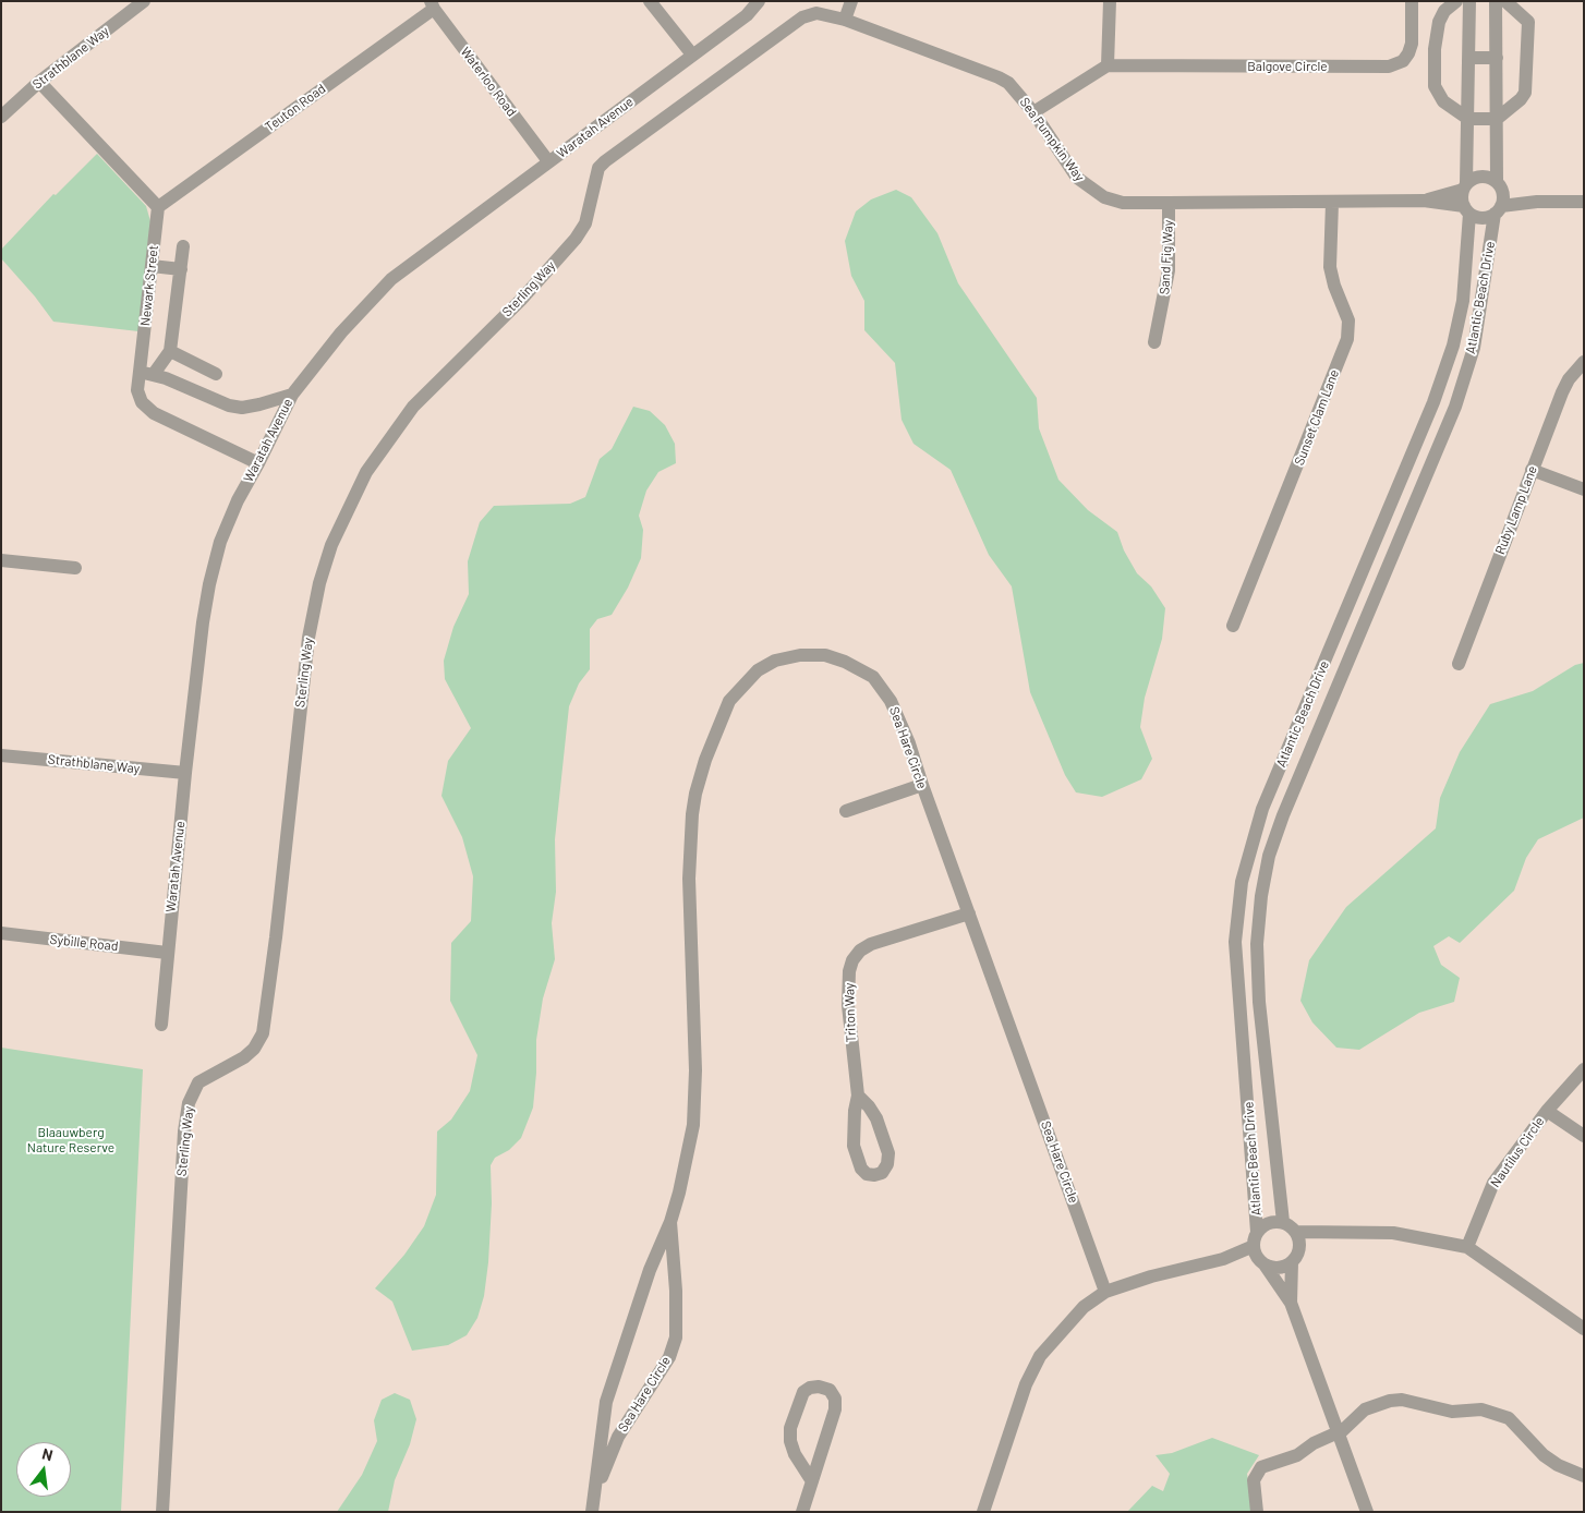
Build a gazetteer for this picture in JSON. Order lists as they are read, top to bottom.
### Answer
{
  "streets": {
    "street": [
      "Strathblane Way",
      "Balgove Circle",
      "Waterloo Road",
      "Teuton Road",
      "Waratah Avenue",
      "Sea Pumpkin Way",
      "Sand Fig Way",
      "Newark Street",
      "Sterling Way",
      "Atlantic Beach Drive",
      "Sunset Clam Lane",
      "Ruby Lamp Lane",
      "Sea Hare Circle",
      "Sybille Road",
      "Triton Way",
      "Nautilus Circle"
    ]
  },
  "crossings": [
    ["Strathblane Way", "Waratah Avenue"],
    ["Waterloo Road", "Teuton Road"],
    ["Waterloo Road", "Waratah Avenue"],
    ["Teuton Road", "Newark Street"],
    ["Waratah Avenue", "Newark Street"],
    ["Waratah Avenue", "Sybille Road"],
    ["Sea Pumpkin Way", "Sand Fig Way"],
    ["Sea Pumpkin Way", "Sterling Way"],
    ["Sea Pumpkin Way", "Atlantic Beach Drive"],
    ["Sea Pumpkin Way", "Sunset Clam Lane"],
    ["Sea Hare Circle", "Triton Way"]
  ],
  "parks": ["Blaauwberg Nature Reserve"],
  "north": "top"
}
